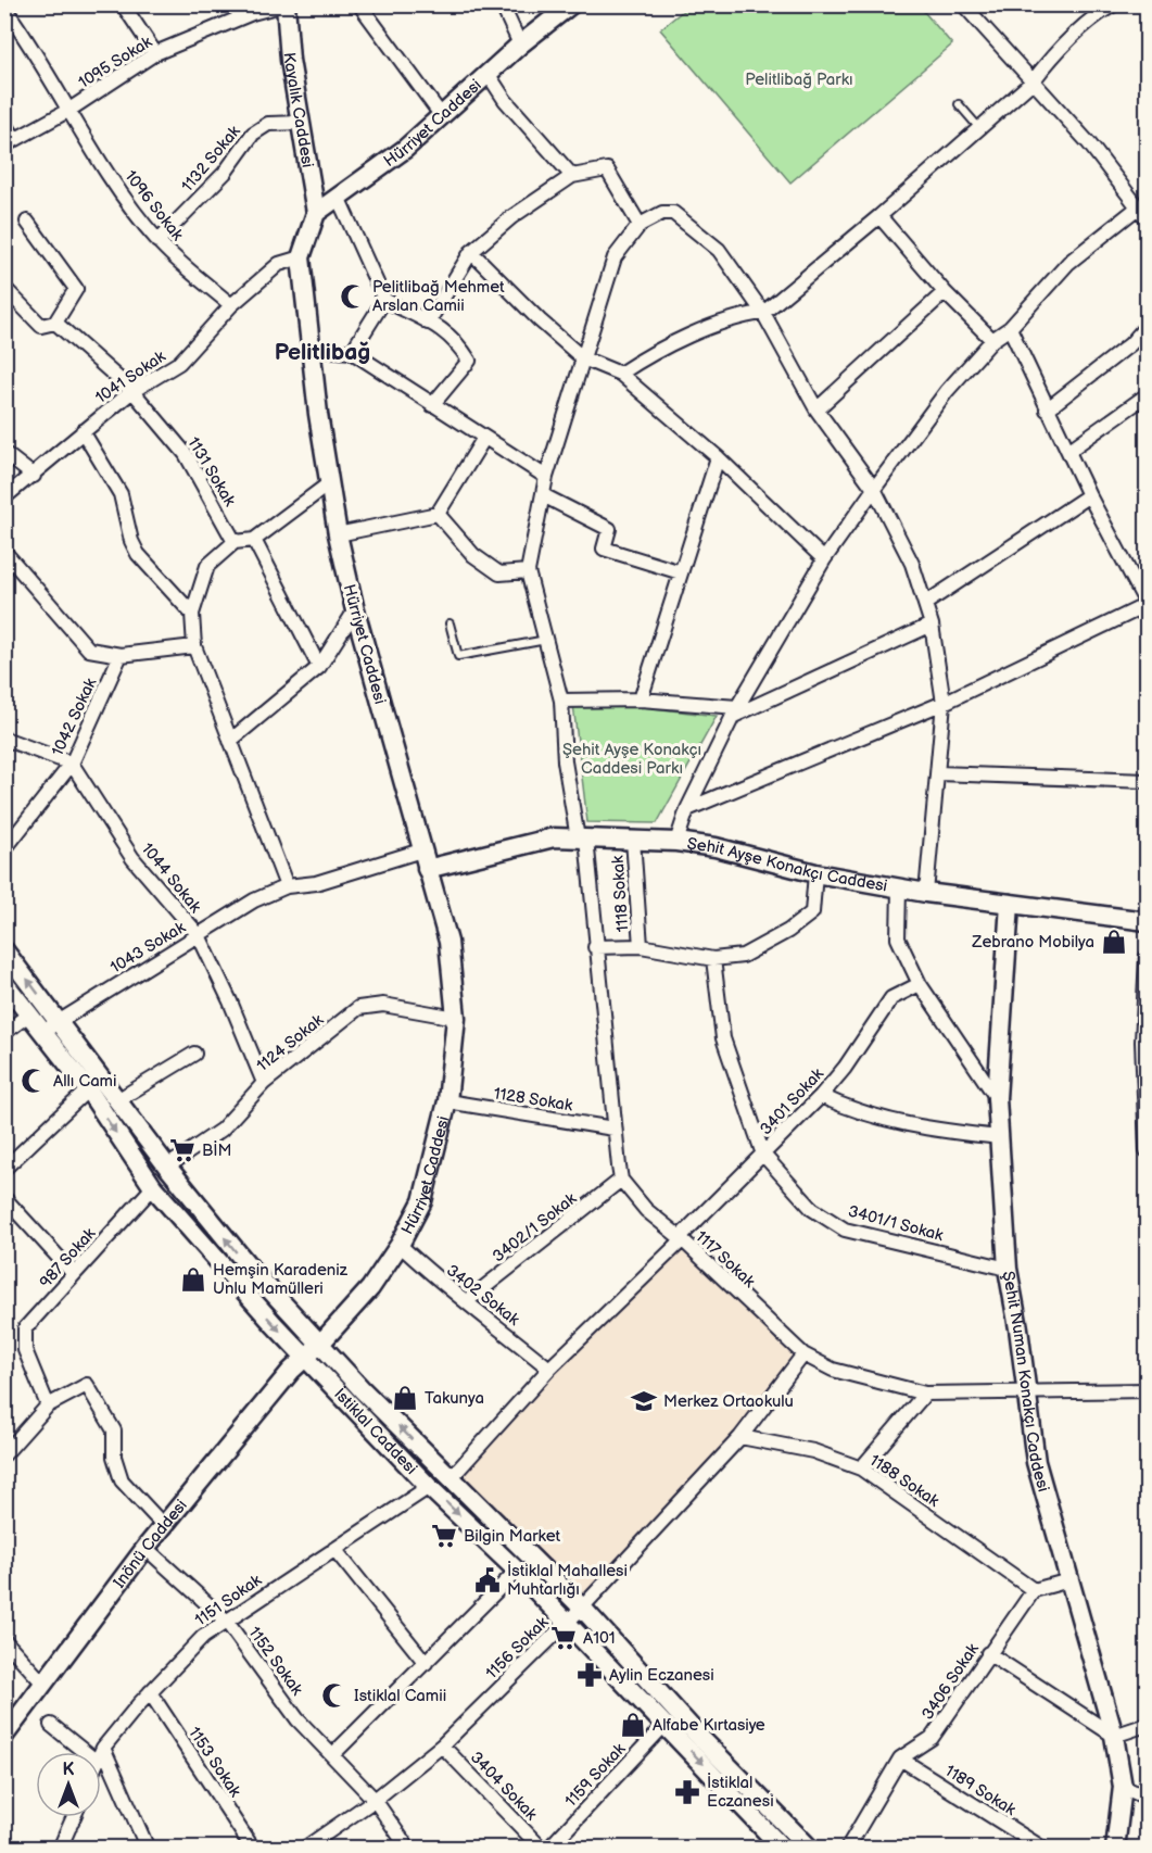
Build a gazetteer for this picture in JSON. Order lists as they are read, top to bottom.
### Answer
{
  "streets": {
    "street": [
      "1095 Sokak",
      "Kayalık Caddesi",
      "Hürriyet Caddesi",
      "1132 Sokak",
      "1096 Sokak",
      "1041 Sokak",
      "1131 Sokak",
      "1042 Sokak",
      "Şehit Ayşe Konakçı Caddesi",
      "1044 Sokak",
      "1118 Sokak",
      "1043 Sokak",
      "1124 Sokak",
      "1128 Sokak",
      "3401 Sokak",
      "3401/1 Sokak",
      "3402/1 Sokak",
      "987 Sokak",
      "1117 Sokak",
      "3402 Sokak",
      "Şehit Numan Konakçı Caddesi",
      "İstiklal Caddesi",
      "1188 Sokak",
      "Inönü Caddesi",
      "1151 Sokak",
      "1156 Sokak",
      "1152 Sokak",
      "3406 Sokak",
      "1153 Sokak",
      "1159 Sokak",
      "3404 Sokak",
      "1189 Sokak"
    ]
  },
  "crossings": [
    ["1095 Sokak", "Kayalık Caddesi"],
    ["1095 Sokak", "1096 Sokak"],
    ["Kayalık Caddesi", "Hürriyet Caddesi"],
    ["Kayalık Caddesi", "1132 Sokak"],
    ["Hürriyet Caddesi", "1041 Sokak"],
    ["Hürriyet Caddesi", "Şehit Ayşe Konakçı Caddesi"],
    ["Hürriyet Caddesi", "1043 Sokak"],
    ["Hürriyet Caddesi", "1124 Sokak"],
    ["Hürriyet Caddesi", "1128 Sokak"],
    ["Hürriyet Caddesi", "3402 Sokak"],
    ["Hürriyet Caddesi", "İstiklal Caddesi"],
    ["Hürriyet Caddesi", "Inönü Caddesi"],
    ["1132 Sokak", "1096 Sokak"],
    ["1096 Sokak", "1041 Sokak"],
    ["1041 Sokak", "1131 Sokak"],
    ["1042 Sokak", "1044 Sokak"],
    ["Şehit Ayşe Konakçı Caddesi", "1118 Sokak"],
    ["Şehit Ayşe Konakçı Caddesi", "Şehit Numan Konakçı Caddesi"],
    ["1044 Sokak", "1043 Sokak"],
    ["1044 Sokak", "1124 Sokak"],
    ["1043 Sokak", "İstiklal Caddesi"],
    ["1124 Sokak", "İstiklal Caddesi"],
    ["3401 Sokak", "3401/1 Sokak"],
    ["3401 Sokak", "1117 Sokak"],
    ["3401 Sokak", "3402 Sokak"],
    ["3401 Sokak", "İstiklal Caddesi"],
    ["3401/1 Sokak", "Şehit Numan Konakçı Caddesi"],
    ["3402/1 Sokak", "1117 Sokak"],
    ["3402/1 Sokak", "3402 Sokak"],
    ["987 Sokak", "İstiklal Caddesi"],
    ["1117 Sokak", "Şehit Numan Konakçı Caddesi"],
    ["1117 Sokak", "1156 Sokak"],
    ["İstiklal Caddesi", "Inönü Caddesi"],
    ["İstiklal Caddesi", "1151 Sokak"],
    ["İstiklal Caddesi", "1156 Sokak"],
    ["İstiklal Caddesi", "1159 Sokak"],
    ["1188 Sokak", "1156 Sokak"],
    ["1188 Sokak", "3406 Sokak"],
    ["Inönü Caddesi", "1152 Sokak"],
    ["1151 Sokak", "1152 Sokak"],
    ["1151 Sokak", "1153 Sokak"],
    ["1156 Sokak", "1152 Sokak"],
    ["1156 Sokak", "3404 Sokak"],
    ["3406 Sokak", "1189 Sokak"]
  ],
  "districts": ["Pelitlibağ"],
  "parks": ["Pelitlibağ Parkı", "Şehit Ayşe Konakçı Caddesi Parkı"],
  "places": {
    "mosque": ["Pelitlibağ Mehmet Arslan Camii", "Allı Cami", "Istiklal Camii"],
    "shop": [
      "Zebrano Mobilya",
      "Hemşin Karadeniz Unlu Mamülleri",
      "Takunya",
      "Alfabe Kırtasiye"
    ],
    "supermarket": ["BİM", "Bilgin Market", "A101"],
    "school or university": ["Merkez Ortaokulu"],
    "public building": ["İstiklal Mahallesi Muhtarlığı"],
    "pharmacy": ["Aylin Eczanesi", "İstiklal Eczanesi"]
  },
  "north": "top"
}
